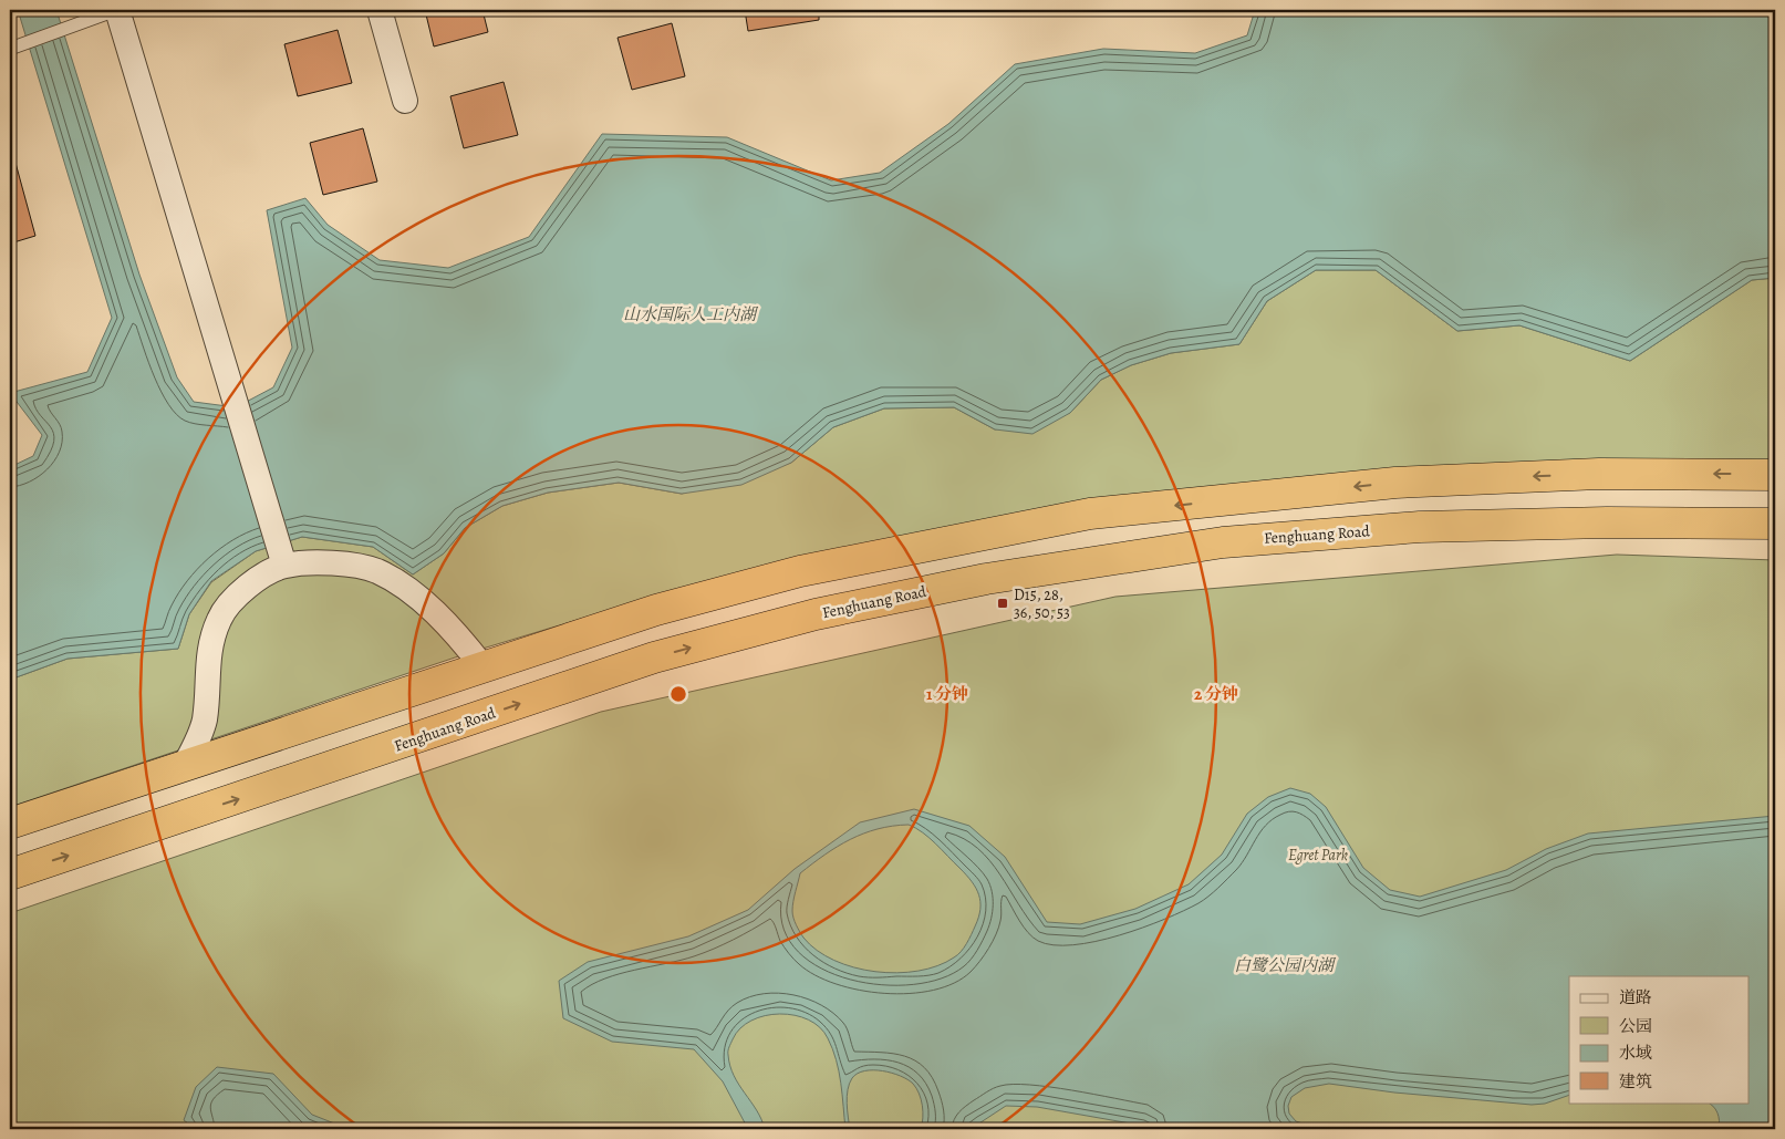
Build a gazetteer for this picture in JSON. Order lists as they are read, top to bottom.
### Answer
{
  "streets": {
    "highway": ["Fenghuang Road"]
  },
  "water": ["山水国际人工内湖", "白鹭公园内湖"],
  "parks": ["Egret Park"],
  "places": {
    "transit": ["D15, 28, 36, 50, 53"]
  },
  "legend": [
    "道路",
    "公园",
    "水域",
    "建筑"
  ],
  "rings": ["1 分钟", "2 分钟"]
}
